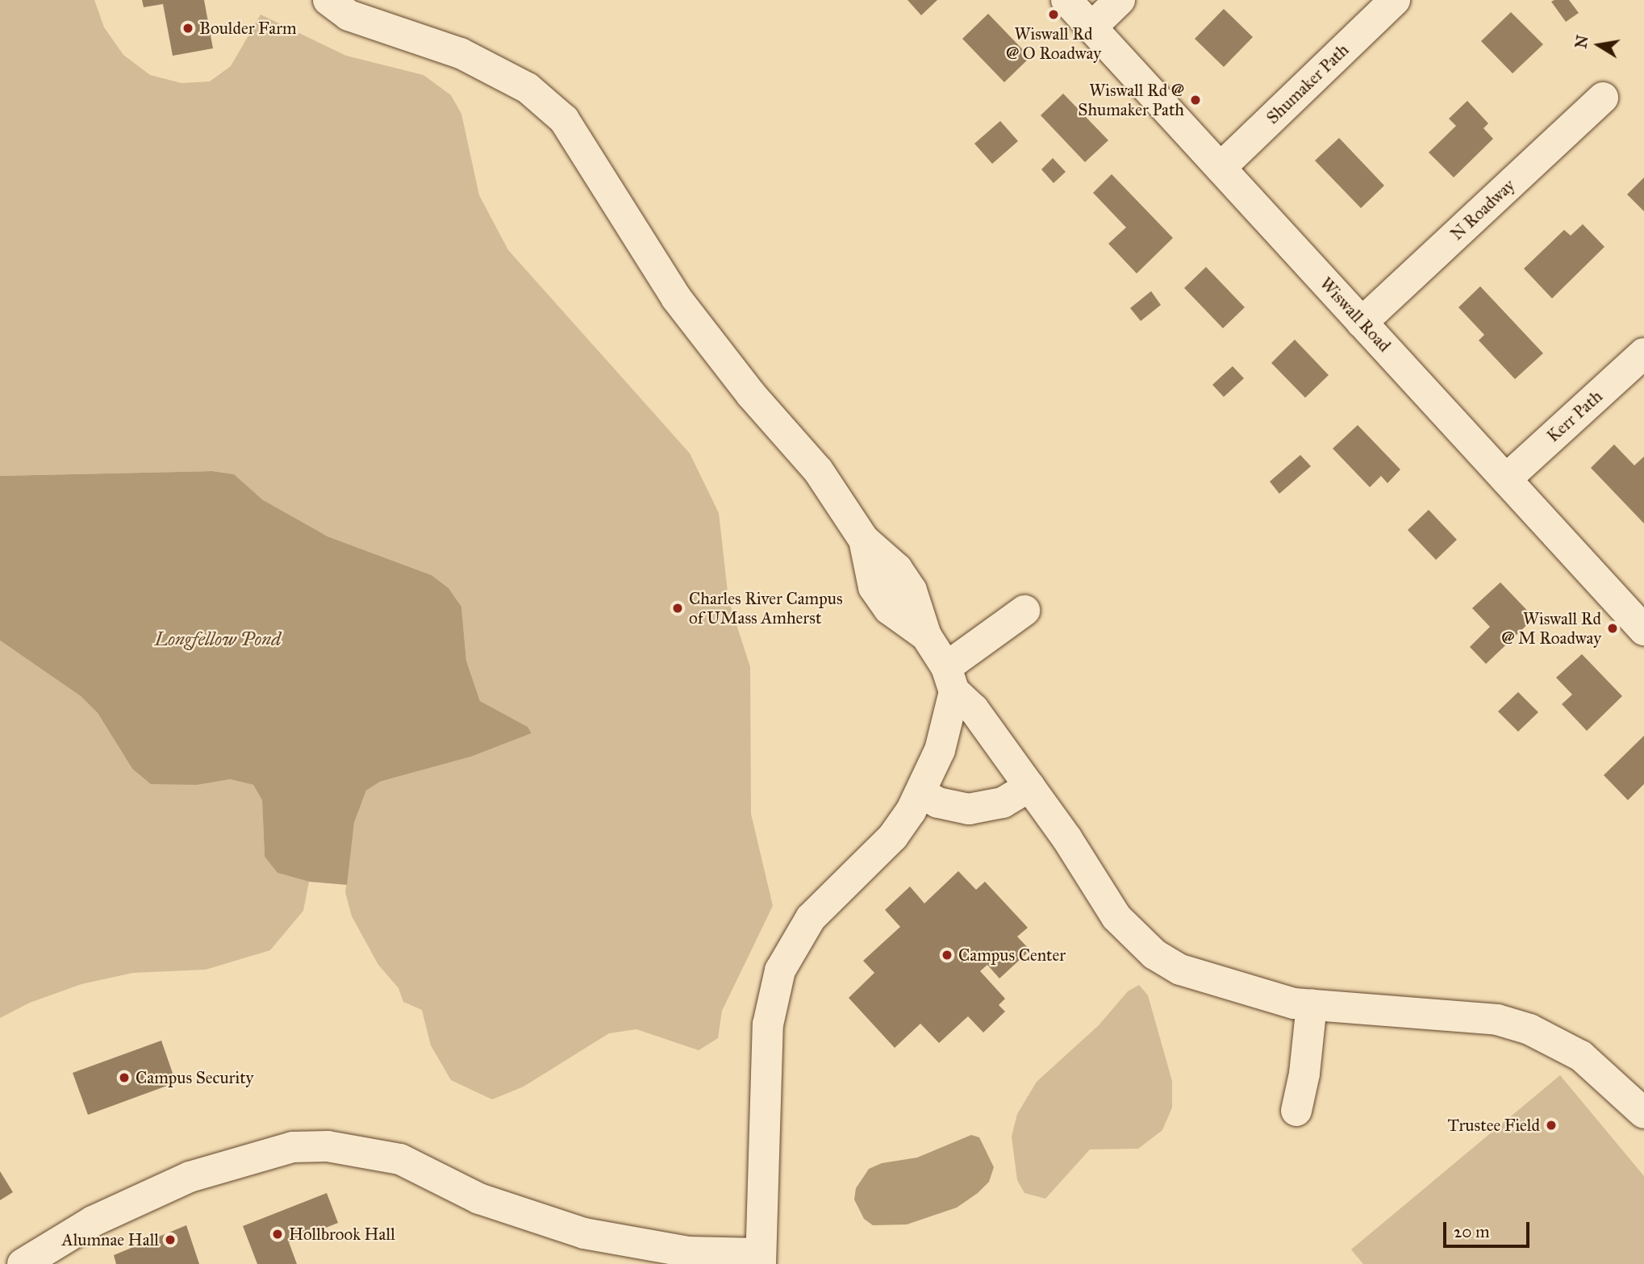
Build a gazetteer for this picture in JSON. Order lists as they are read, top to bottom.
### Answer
{
  "streets": {
    "street": [
      "Shumaker Path",
      "N Roadway",
      "Wiswall Road",
      "Kerr Path"
    ]
  },
  "crossings": [
    ["Shumaker Path", "Wiswall Road"],
    ["N Roadway", "Wiswall Road"],
    ["Wiswall Road", "Kerr Path"]
  ],
  "water": ["Longfellow Pond"],
  "places": [
    "Wiswall Rd @ O Roadway",
    "Boulder Farm",
    "Wiswall Rd @ Shumaker Path",
    "Charles River Campus of UMass Amherst",
    "Wiswall Rd @ M Roadway",
    "Campus Center",
    "Campus Security",
    "Trustee Field",
    "Hollbrook Hall",
    "Alumnae Hall"
  ],
  "scale_bar": "20 m",
  "north": "left"
}
